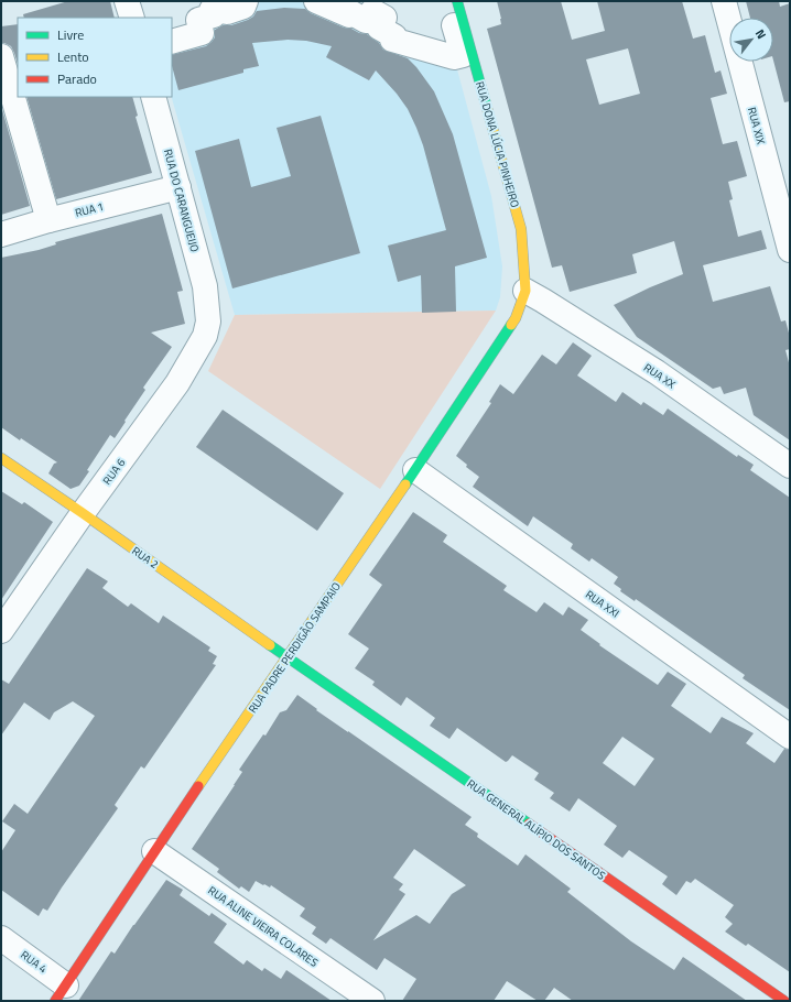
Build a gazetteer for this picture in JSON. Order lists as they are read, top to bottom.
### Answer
{
  "streets": {
    "main road": [
      "RUA DONA LÚCIA PINHEIRO",
      "RUA 2",
      "RUA PADRE PERDIGÃO SAMPAIO",
      "RUA GENERAL ALÍPIO DOS SANTOS"
    ],
    "street": [
      "RUA XIX",
      "RUA DO CARANGUEIJO",
      "RUA 1",
      "RUA XX",
      "RUA 6",
      "RUA XXI",
      "RUA ALINE VIEIRA COLARES",
      "RUA 4"
    ]
  },
  "crossings": [
    ["RUA DONA LÚCIA PINHEIRO", "RUA XX"],
    ["RUA DONA LÚCIA PINHEIRO", "RUA PADRE PERDIGÃO SAMPAIO"],
    ["RUA DO CARANGUEIJO", "RUA 1"],
    ["RUA DO CARANGUEIJO", "RUA 6"],
    ["RUA XX", "RUA PADRE PERDIGÃO SAMPAIO"],
    ["RUA 6", "RUA 2"],
    ["RUA 2", "RUA PADRE PERDIGÃO SAMPAIO"],
    ["RUA 2", "RUA GENERAL ALÍPIO DOS SANTOS"],
    ["RUA XXI", "RUA PADRE PERDIGÃO SAMPAIO"],
    ["RUA PADRE PERDIGÃO SAMPAIO", "RUA GENERAL ALÍPIO DOS SANTOS"],
    ["RUA PADRE PERDIGÃO SAMPAIO", "RUA ALINE VIEIRA COLARES"],
    ["RUA PADRE PERDIGÃO SAMPAIO", "RUA 4"]
  ],
  "legend": ["Livre", "Lento", "Parado"],
  "north": "top right"
}
